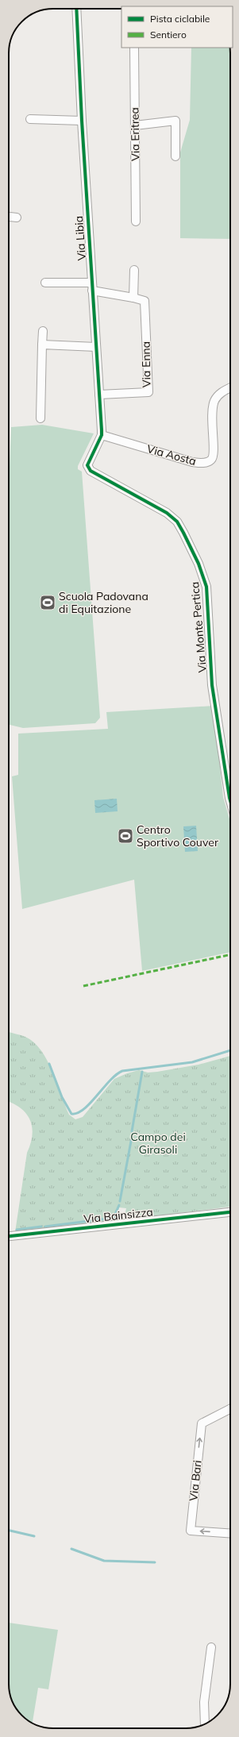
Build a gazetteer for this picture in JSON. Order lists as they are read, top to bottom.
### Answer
{
  "streets": {
    "street": [
      "Via Eritrea",
      "Via Libia",
      "Via Enna",
      "Via Aosta",
      "Via Monte Pertica",
      "Via Bainsizza",
      "Via Bari"
    ]
  },
  "crossings": [
    ["Via Libia", "Via Enna"],
    ["Via Libia", "Via Aosta"],
    ["Via Libia", "Via Monte Pertica"]
  ],
  "parks": ["Campo dei Girasoli"],
  "places": {
    "sports": ["Scuola Padovana di Equitazione", "Centro Sportivo Couver"]
  },
  "legend": ["Pista ciclabile", "Sentiero"]
}
